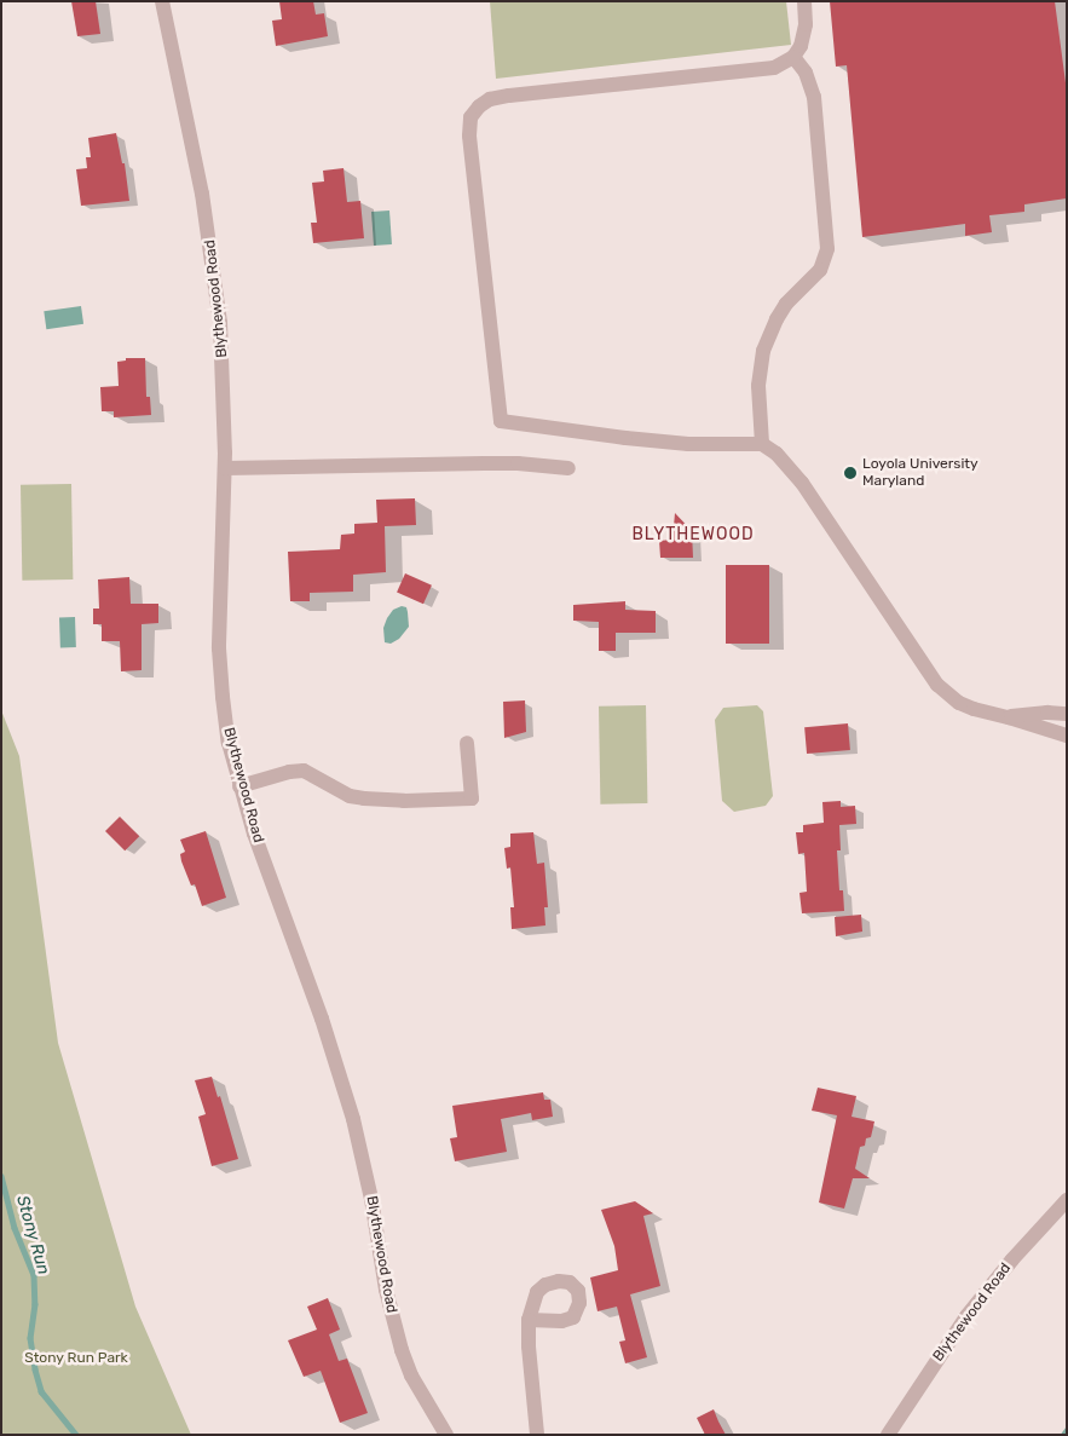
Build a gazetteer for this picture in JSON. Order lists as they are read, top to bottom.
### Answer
{
  "streets": {
    "street": ["Blythewood Road"]
  },
  "districts": ["BLYTHEWOOD"],
  "water": ["Stony Run"],
  "parks": ["Stony Run Park"],
  "places": ["Loyola University Maryland"]
}
